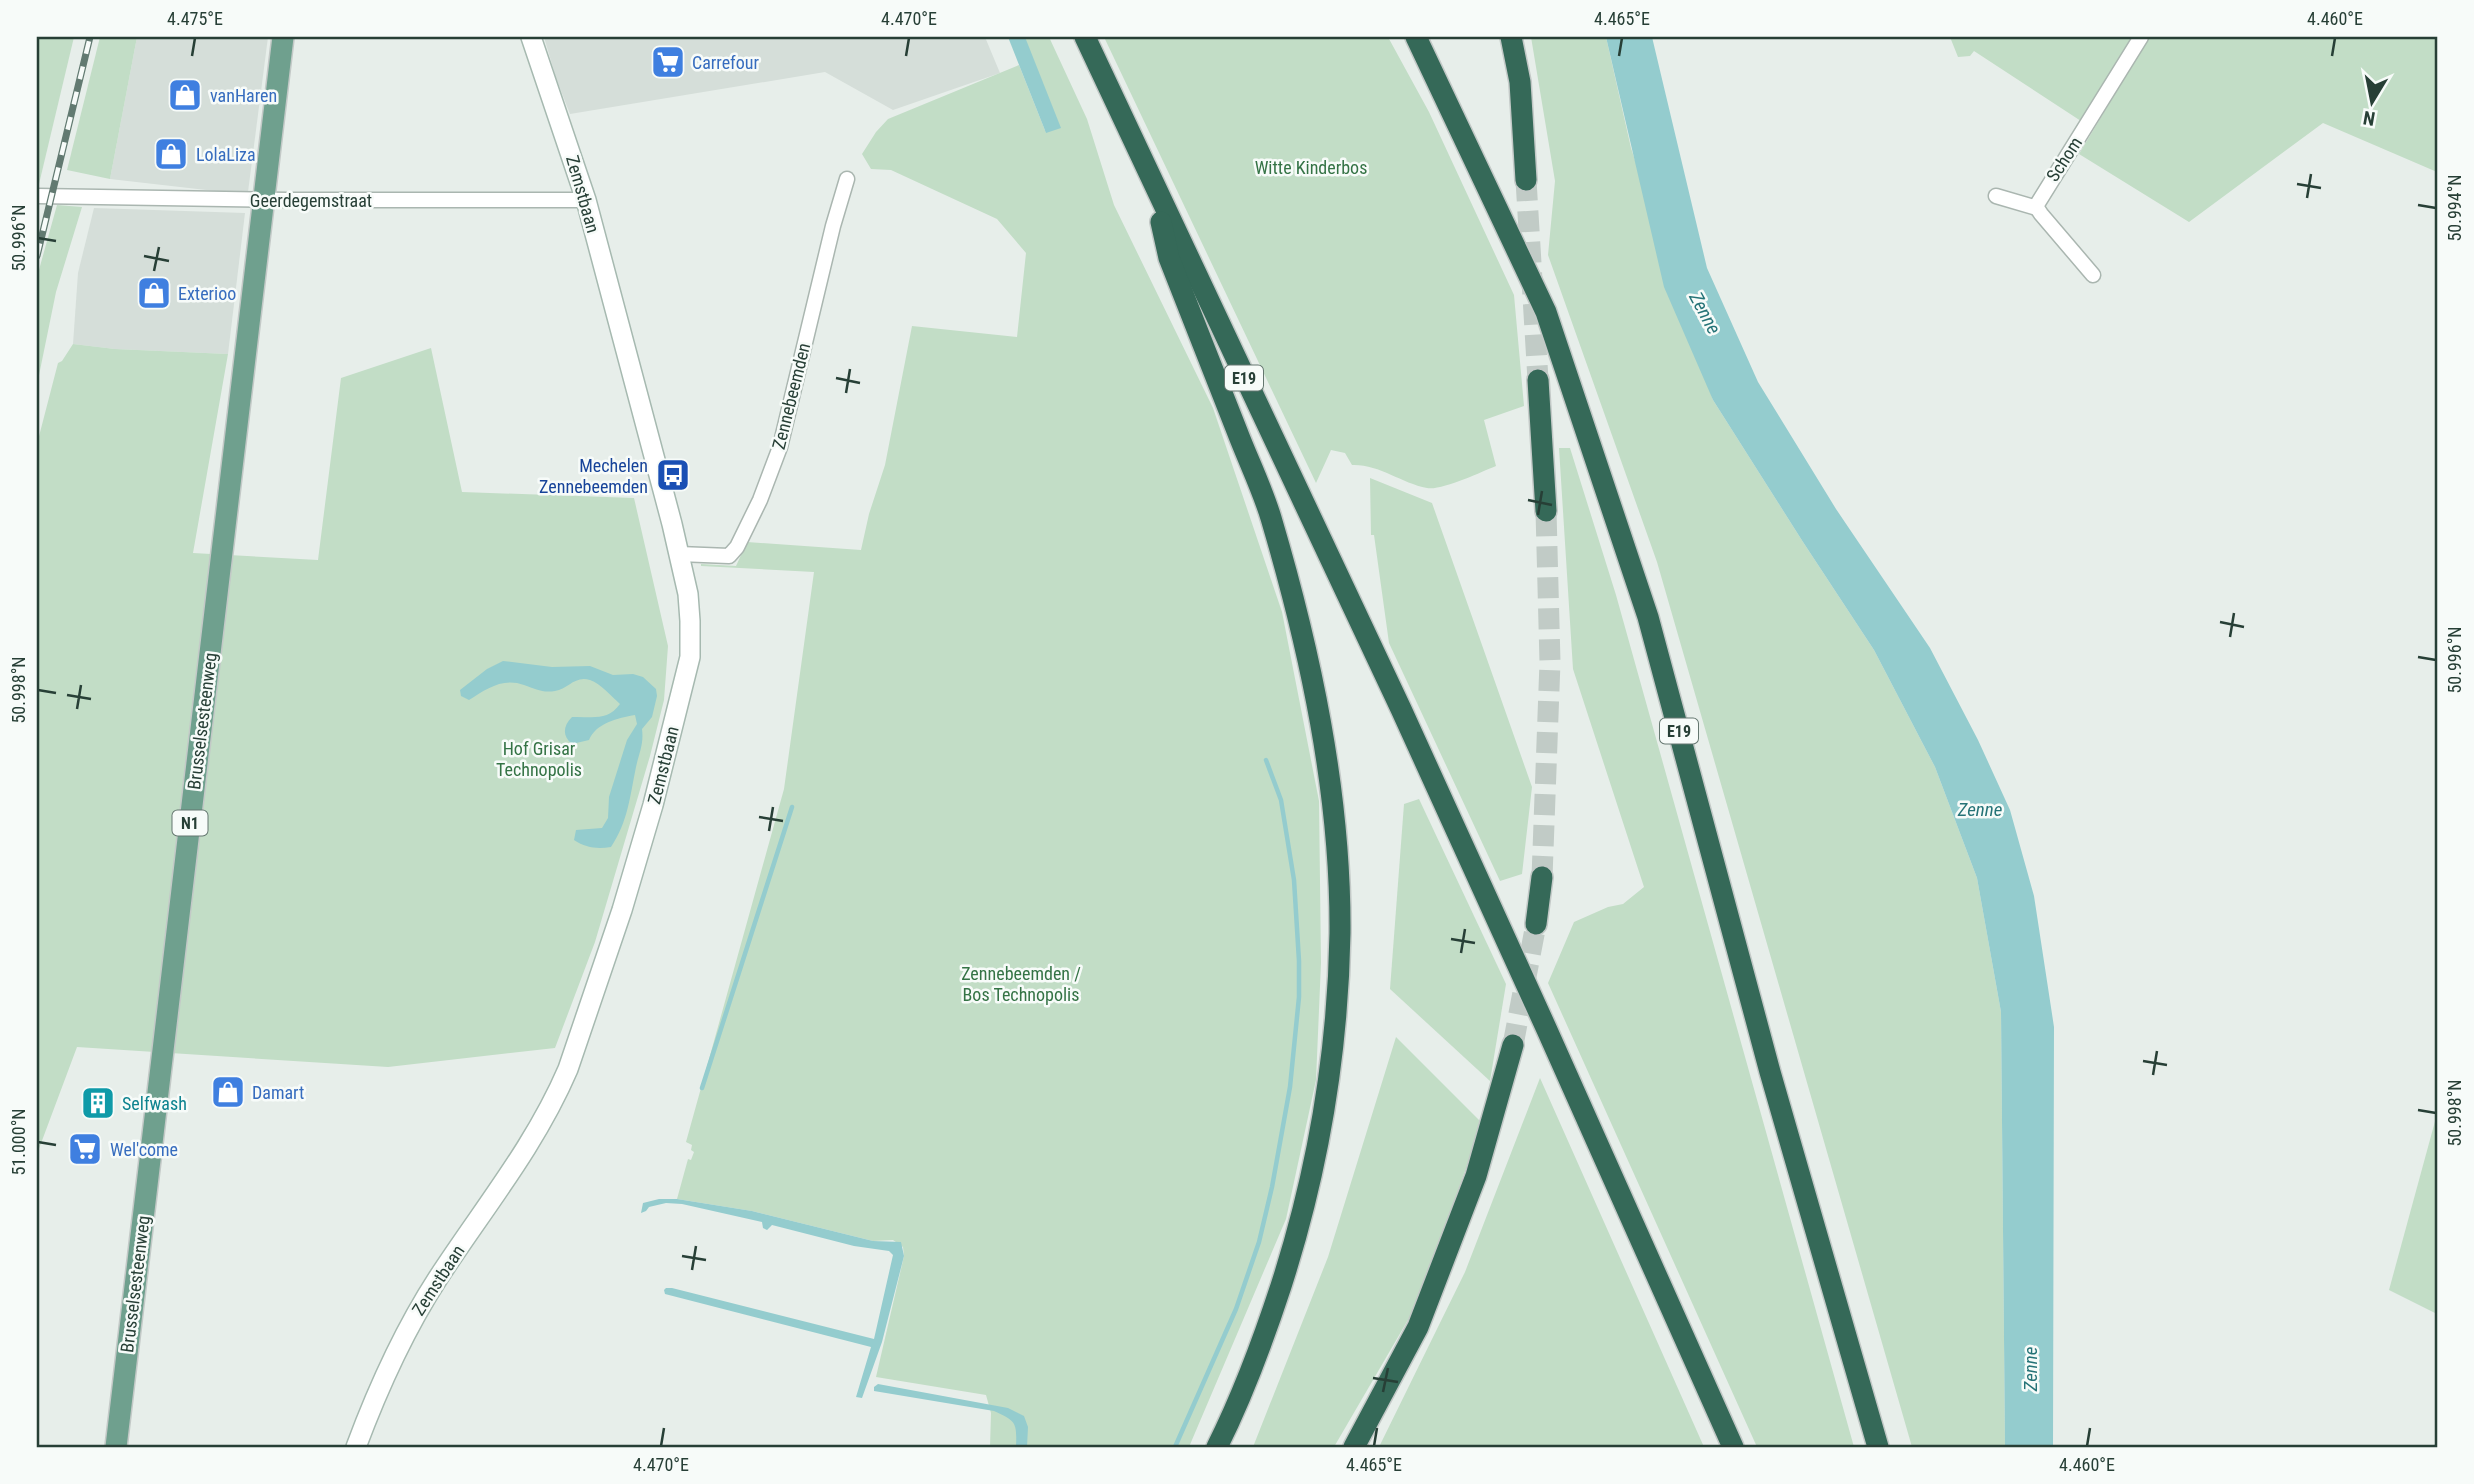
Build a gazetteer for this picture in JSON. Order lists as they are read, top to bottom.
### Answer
{
  "streets": {
    "highway": ["E19"],
    "main road": ["Brusselsesteenweg", "N1"],
    "street": [
      "Schom",
      "Zemstbaan",
      "Geerdegemstraat",
      "Zennebeemden"
    ]
  },
  "crossings": [
    ["Zemstbaan", "Geerdegemstraat"],
    ["Zemstbaan", "Zennebeemden"],
    ["Geerdegemstraat", "Brusselsesteenweg"]
  ],
  "water": ["Zenne"],
  "parks": ["Witte Kinderbos", "Hof Grisar Technopolis", "Zennebeemden / Bos Technopolis"],
  "places": {
    "supermarket": ["Carrefour", "Wel'come"],
    "shop": [
      "vanHaren",
      "LolaLiza",
      "Exterioo",
      "Damart"
    ],
    "bus stop": ["Mechelen Zennebeemden"],
    "building": ["Selfwash"]
  },
  "north": "bottom",
  "coordinates": [
    "4.475°E",
    "4.470°E",
    "4.465°E",
    "4.460°E",
    "50.994°N",
    "50.996°N",
    "50.998°N",
    "51.000°N"
  ]
}
